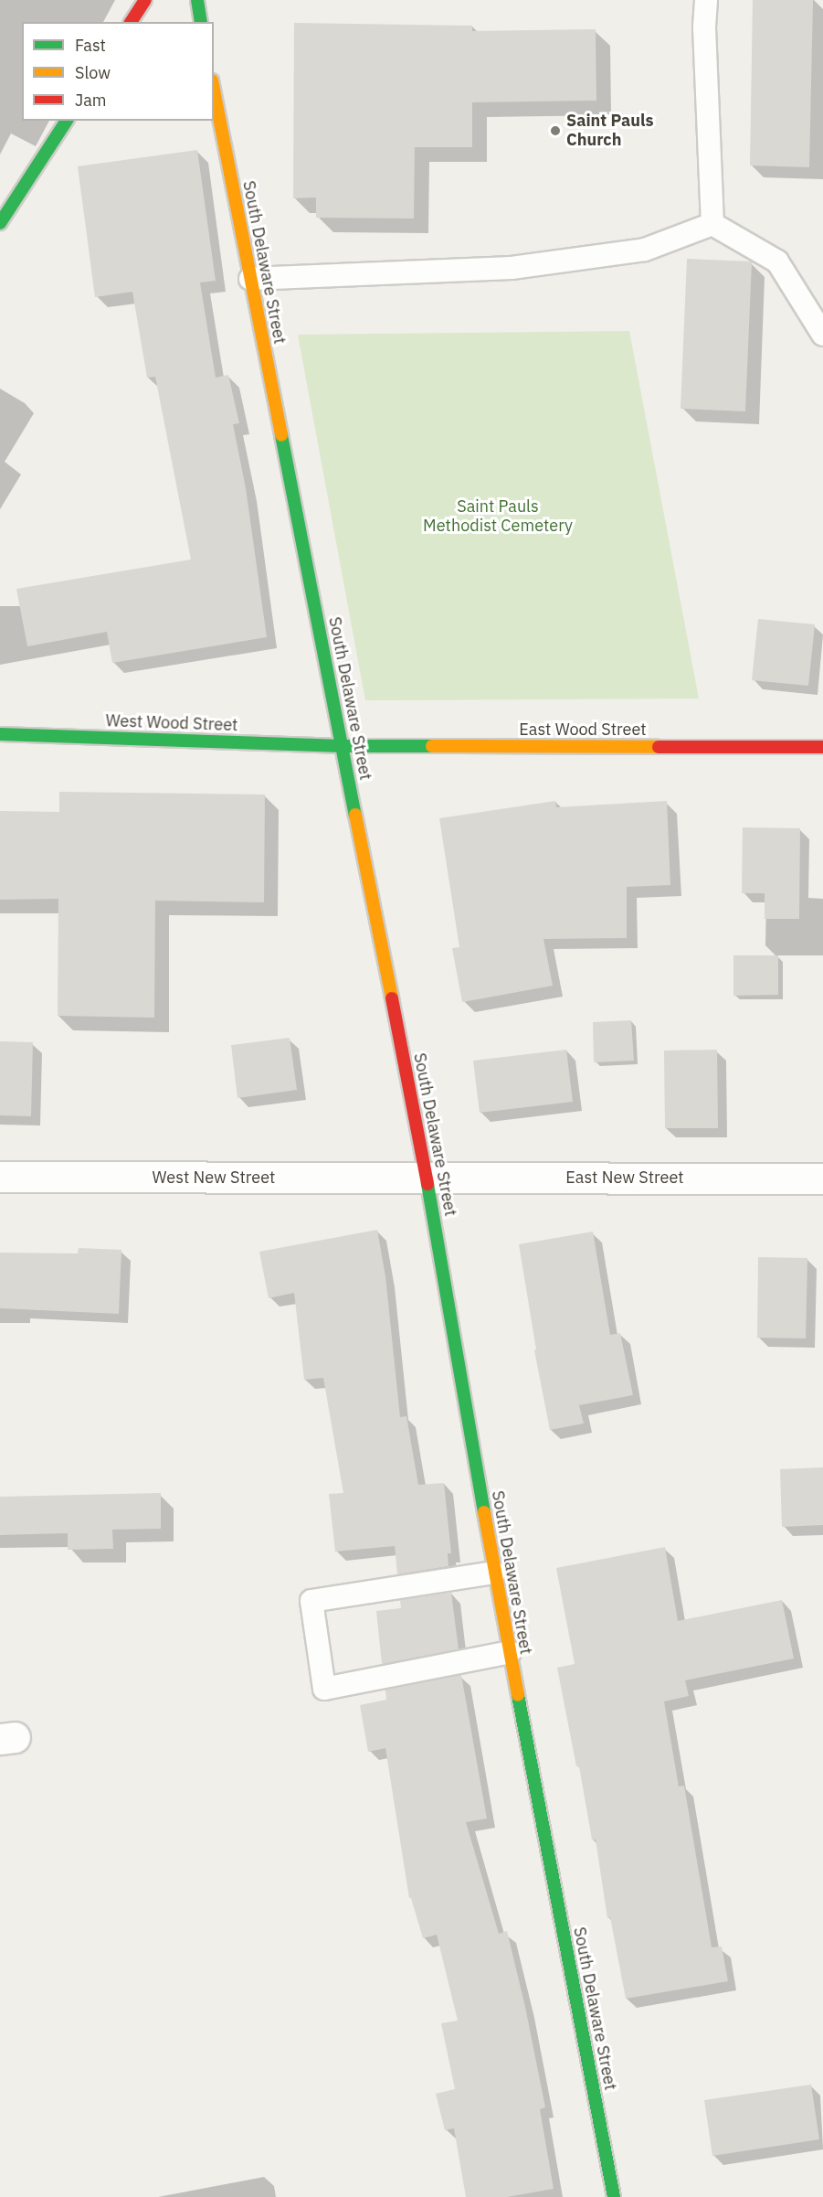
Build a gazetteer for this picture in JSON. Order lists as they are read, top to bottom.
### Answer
{
  "streets": {
    "main road": ["South Delaware Street", "West Wood Street", "East Wood Street"],
    "street": ["West New Street", "East New Street"]
  },
  "crossings": [
    ["South Delaware Street", "West Wood Street"],
    ["South Delaware Street", "East Wood Street"],
    ["South Delaware Street", "West New Street"],
    ["South Delaware Street", "East New Street"],
    ["West Wood Street", "East Wood Street"],
    ["West New Street", "East New Street"]
  ],
  "parks": ["Saint Pauls Methodist Cemetery"],
  "places": ["Saint Pauls Church"],
  "legend": ["Fast", "Slow", "Jam"]
}
